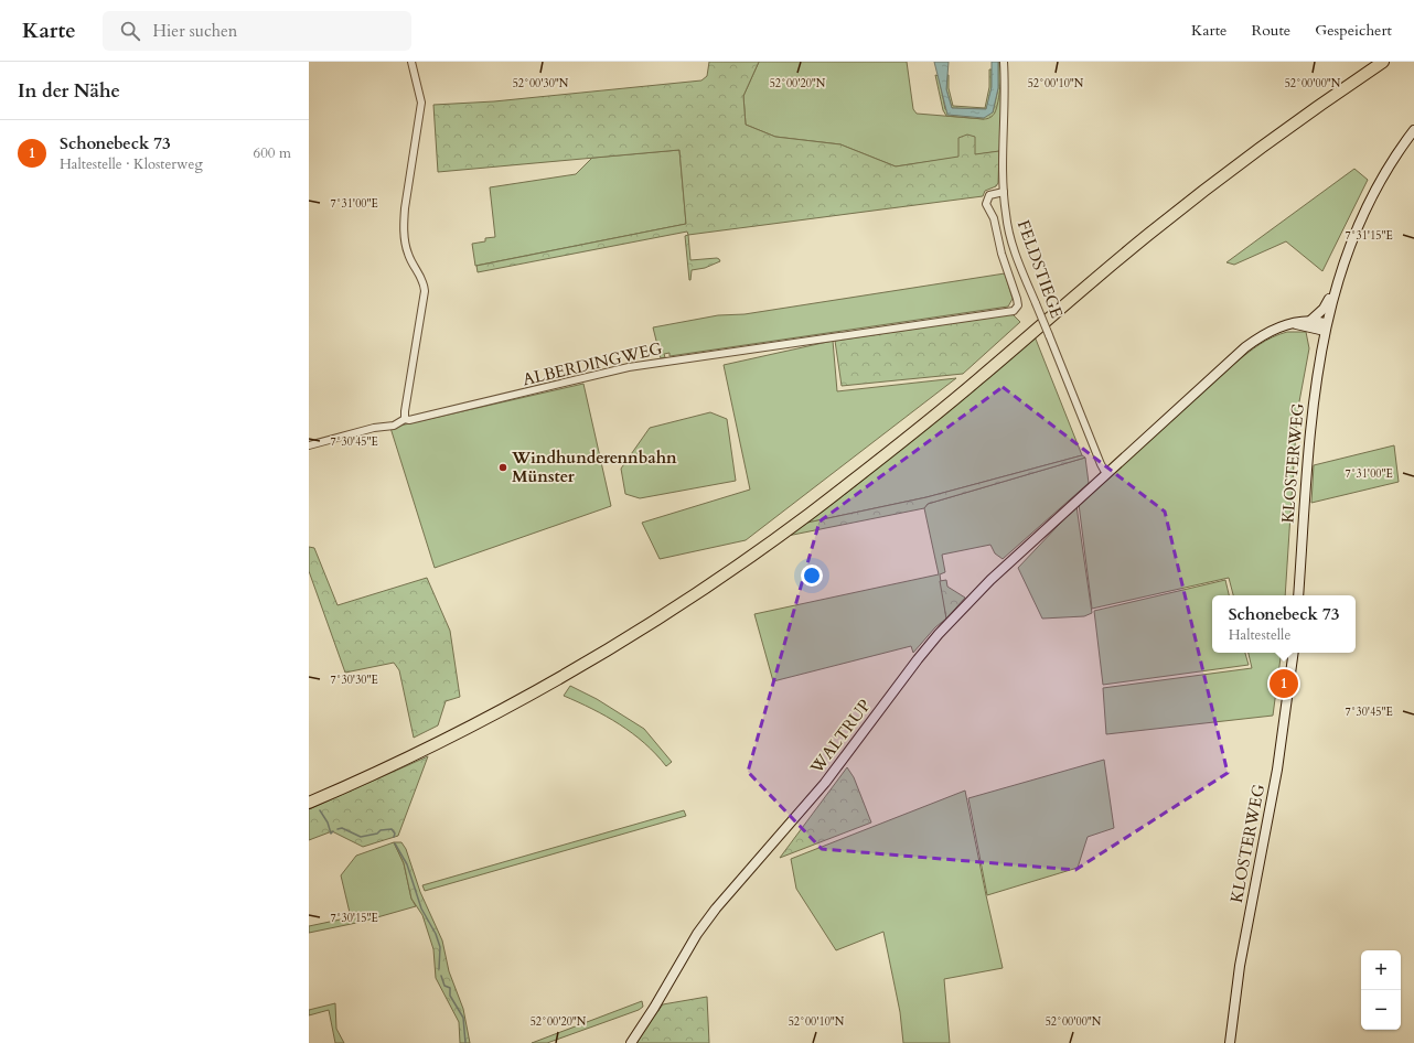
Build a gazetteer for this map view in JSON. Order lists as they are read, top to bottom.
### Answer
{
  "streets": {
    "main road": ["KLOSTERWEG", "WALTRUP"],
    "street": ["FELDSTIEGE", "ALBERDINGWEG"]
  },
  "crossings": [
    ["FELDSTIEGE", "ALBERDINGWEG"],
    ["FELDSTIEGE", "WALTRUP"]
  ],
  "places": ["Windhunderennbahn Münster"],
  "page": {
    "header": "Karte",
    "search": "Hier suchen",
    "nav": ["Karte", "Route", "Gespeichert"],
    "heading": "In der Nähe",
    "list": [
      {
        "mark": "1",
        "name": "Schonebeck 73",
        "note": "Haltestelle · Klosterweg",
        "value": "600 m"
      }
    ],
    "popup": ["Schonebeck 73", "Haltestelle"],
    "pins": "1",
    "map_buttons": ["+", "−"]
  },
  "coordinates": [
    "52°00'30\"N",
    "52°00'20\"N",
    "52°00'10\"N",
    "52°00'00\"N",
    "7°31'00\"E",
    "7°31'15\"E",
    "7°30'45\"E",
    "7°30'30\"E",
    "7°30'15\"E"
  ]
}
